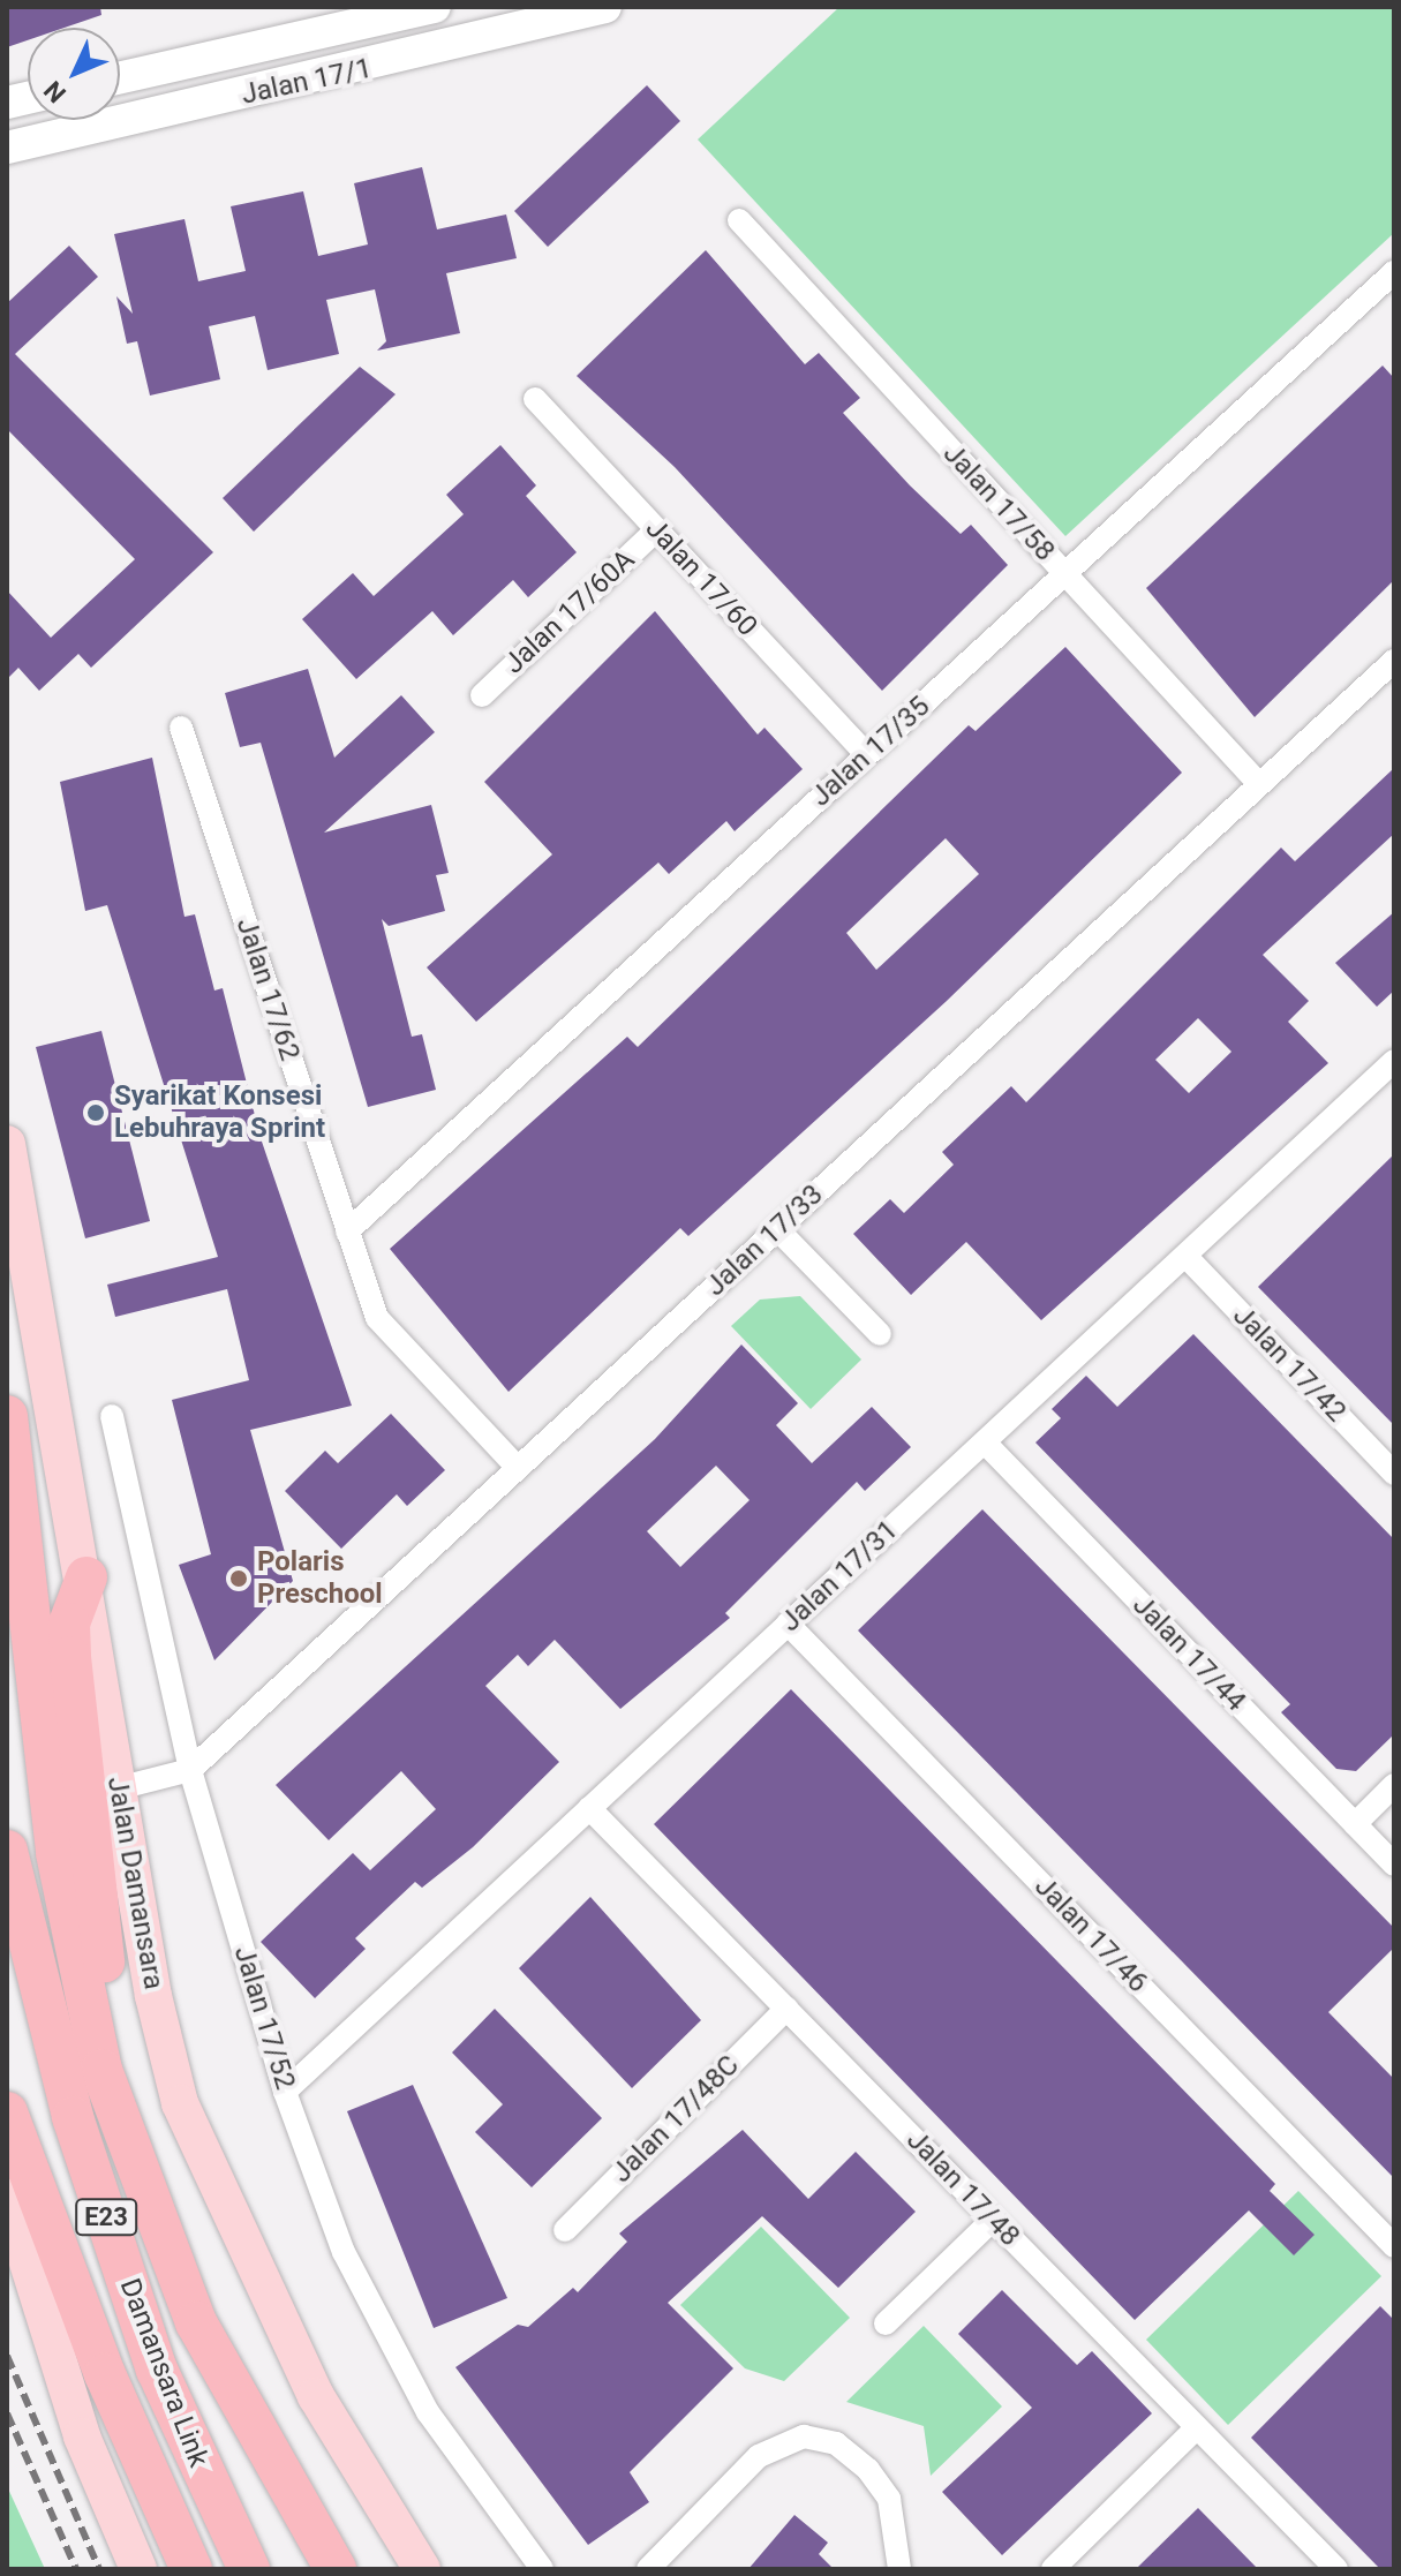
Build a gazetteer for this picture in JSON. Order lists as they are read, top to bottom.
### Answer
{
  "streets": {
    "highway": ["E23", "Damansara Link"],
    "main road": ["Jalan Damansara"],
    "street": [
      "Jalan 17/1",
      "Jalan 17/58",
      "Jalan 17/60",
      "Jalan 17/60A",
      "Jalan 17/35",
      "Jalan 17/62",
      "Jalan 17/33",
      "Jalan 17/42",
      "Jalan 17/31",
      "Jalan 17/44",
      "Jalan 17/46",
      "Jalan 17/52",
      "Jalan 17/48C",
      "Jalan 17/48"
    ]
  },
  "crossings": [
    ["Jalan 17/58", "Jalan 17/35"],
    ["Jalan 17/58", "Jalan 17/33"],
    ["Jalan 17/60", "Jalan 17/60A"],
    ["Jalan 17/60", "Jalan 17/35"],
    ["Jalan 17/35", "Jalan 17/62"],
    ["Jalan 17/62", "Jalan 17/33"],
    ["Jalan 17/33", "Jalan Damansara"],
    ["Jalan 17/33", "Jalan 17/52"],
    ["Jalan 17/42", "Jalan 17/31"],
    ["Jalan 17/31", "Jalan 17/44"],
    ["Jalan 17/31", "Jalan 17/46"],
    ["Jalan 17/31", "Jalan 17/52"],
    ["Jalan 17/31", "Jalan 17/48"],
    ["Jalan 17/48C", "Jalan 17/48"]
  ],
  "places": ["Syarikat Konsesi Lebuhraya Sprint", "Polaris Preschool"],
  "north": "bottom left"
}
